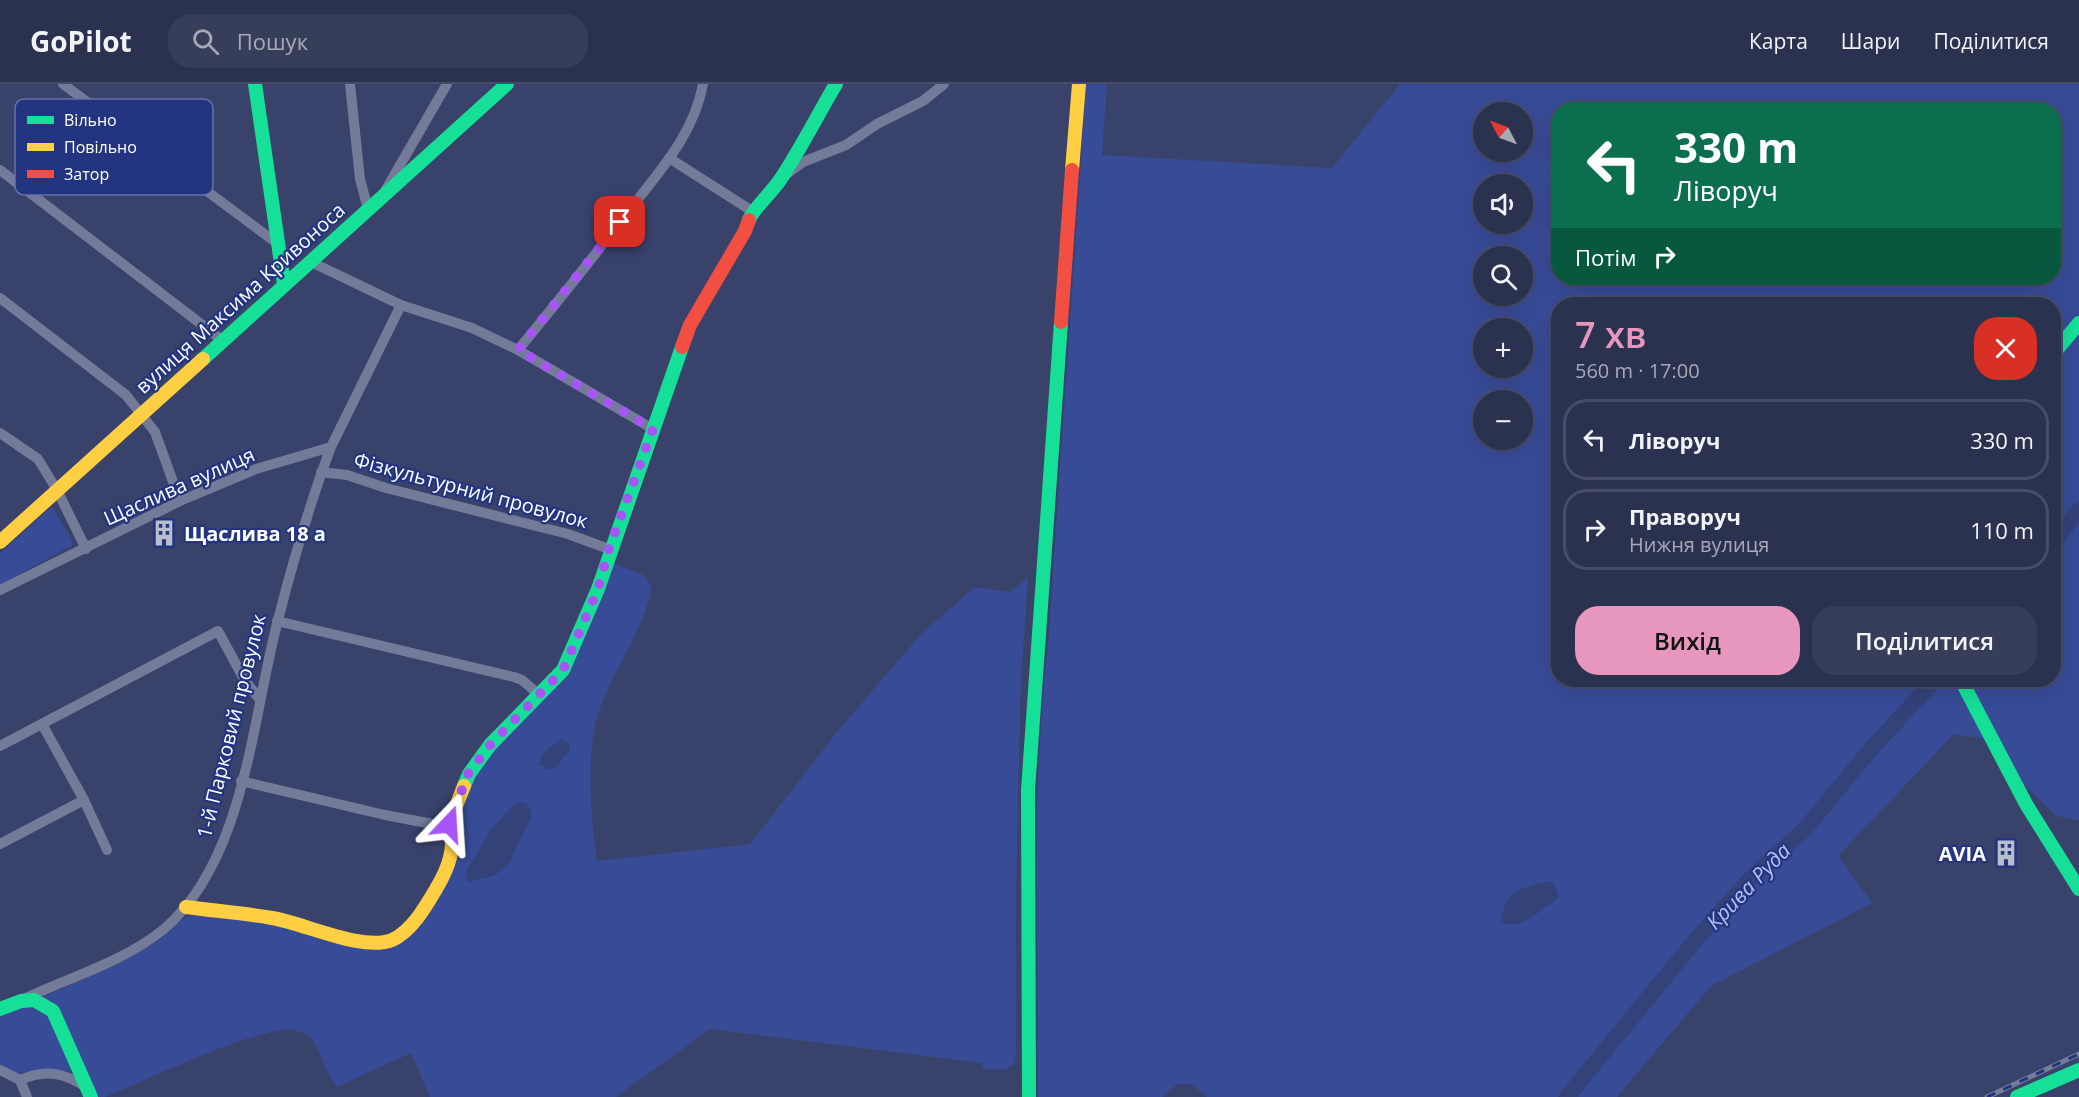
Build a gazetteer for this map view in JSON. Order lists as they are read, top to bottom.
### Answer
{
  "streets": {
    "street": [
      "вулиця Максима Кривоноса",
      "Щаслива вулиця",
      "Фізкультурний провулок",
      "1-й Парковий провулок"
    ]
  },
  "crossings": [
    ["Щаслива вулиця", "1-й Парковий провулок"],
    ["Фізкультурний провулок", "1-й Парковий провулок"]
  ],
  "water": ["Крива Руда"],
  "places": {
    "building": ["Щаслива 18 а", "AVIA"]
  },
  "legend": ["Вільно", "Повільно", "Затор"],
  "north": "top left",
  "page": {
    "header": "GoPilot",
    "search": "Пошук",
    "nav": ["Карта", "Шари", "Поділитися"],
    "map_buttons": ["+", "−"],
    "turn": ["330 m", "Ліворуч"],
    "then": "Потім",
    "heading": ["7 хв", "560 m · 17:00"],
    "list": [
      {
        "name": "Ліворуч",
        "value": "330 m"
      },
      {
        "name": "Праворуч",
        "note": "Нижня вулиця",
        "value": "110 m"
      }
    ],
    "buttons": ["Вихід", "Поділитися"]
  }
}
